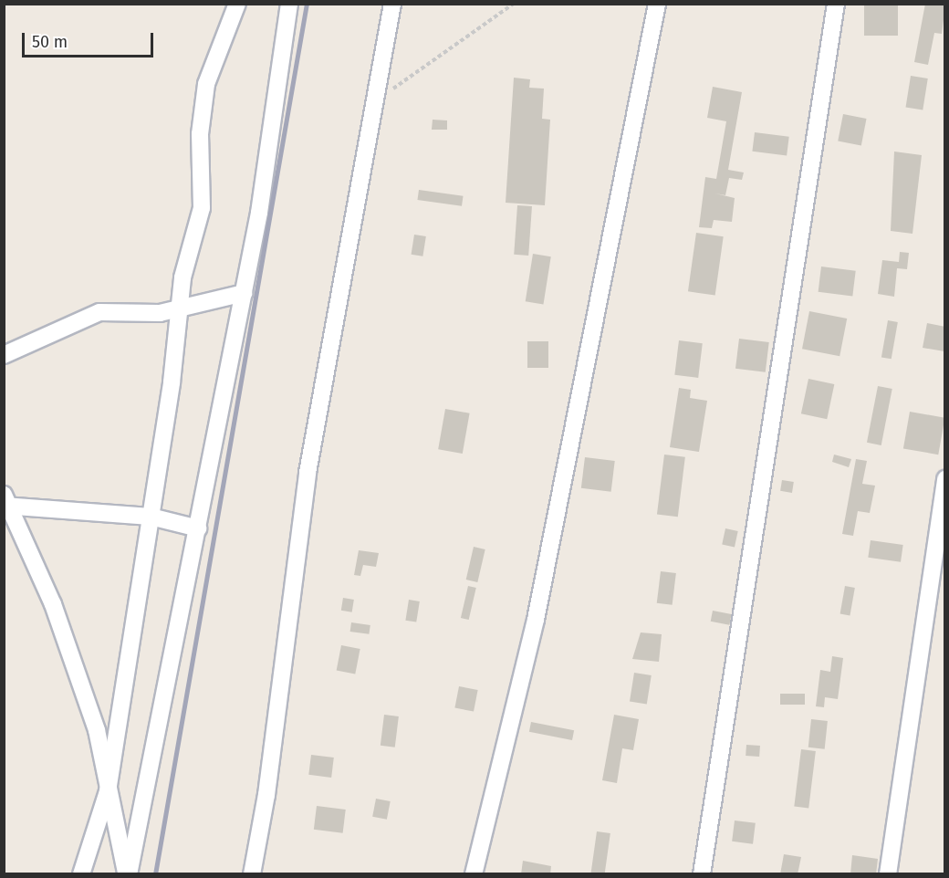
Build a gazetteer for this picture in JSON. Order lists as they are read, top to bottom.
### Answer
{
  "scale_bar": "50 m"
}
